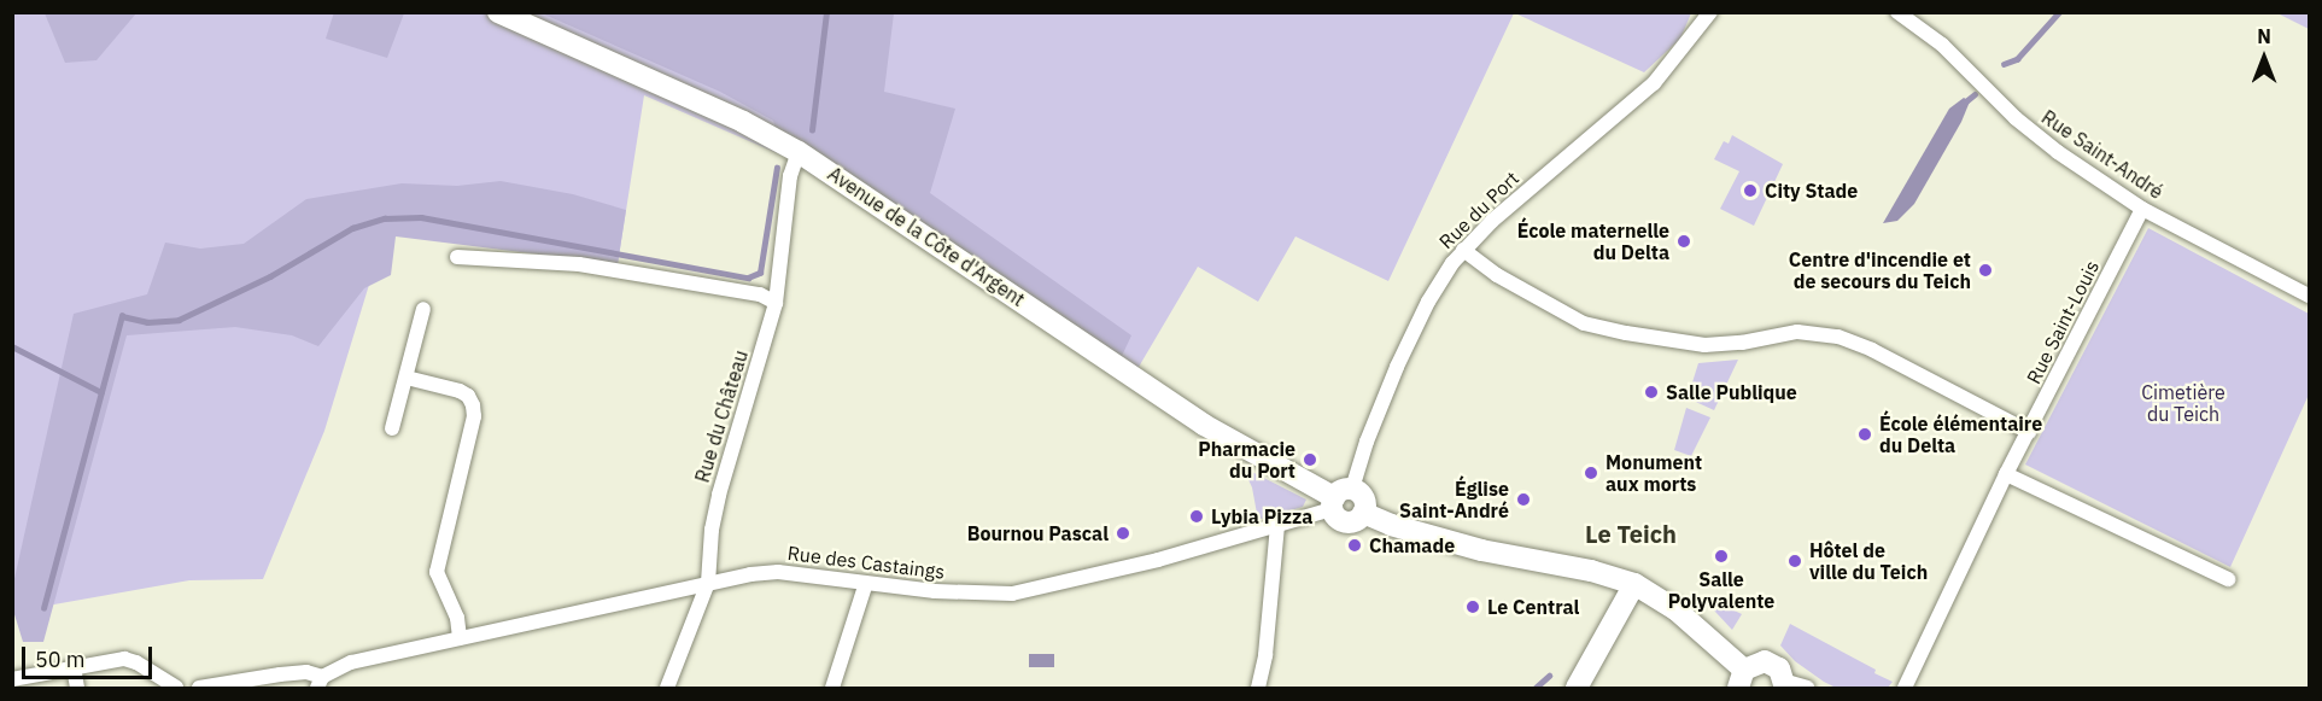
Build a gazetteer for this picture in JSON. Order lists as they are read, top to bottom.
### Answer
{
  "streets": {
    "main road": ["Avenue de la Côte d'Argent"],
    "street": [
      "Rue Saint-André",
      "Rue du Port",
      "Rue Saint-Louis",
      "Rue du Château",
      "Rue des Castaings"
    ]
  },
  "crossings": [
    ["Rue Saint-André", "Rue Saint-Louis"],
    ["Rue du Port", "Avenue de la Côte d'Argent"],
    ["Rue du Port", "Rue des Castaings"],
    ["Avenue de la Côte d'Argent", "Rue du Château"],
    ["Avenue de la Côte d'Argent", "Rue des Castaings"],
    ["Rue du Château", "Rue des Castaings"]
  ],
  "districts": ["Le Teich"],
  "parks": ["Cimetière du Teich"],
  "places": [
    "City Stade",
    "École maternelle du Delta",
    "Centre d'incendie et de secours du Teich",
    "Salle Publique",
    "École élémentaire du Delta",
    "Pharmacie du Port",
    "Monument aux morts",
    "Église Saint-André",
    "Lybia Pizza",
    "Bournou Pascal",
    "Chamade",
    "Salle Polyvalente",
    "Hôtel de ville du Teich",
    "Le Central"
  ],
  "scale_bar": "50 m",
  "north": "top"
}
